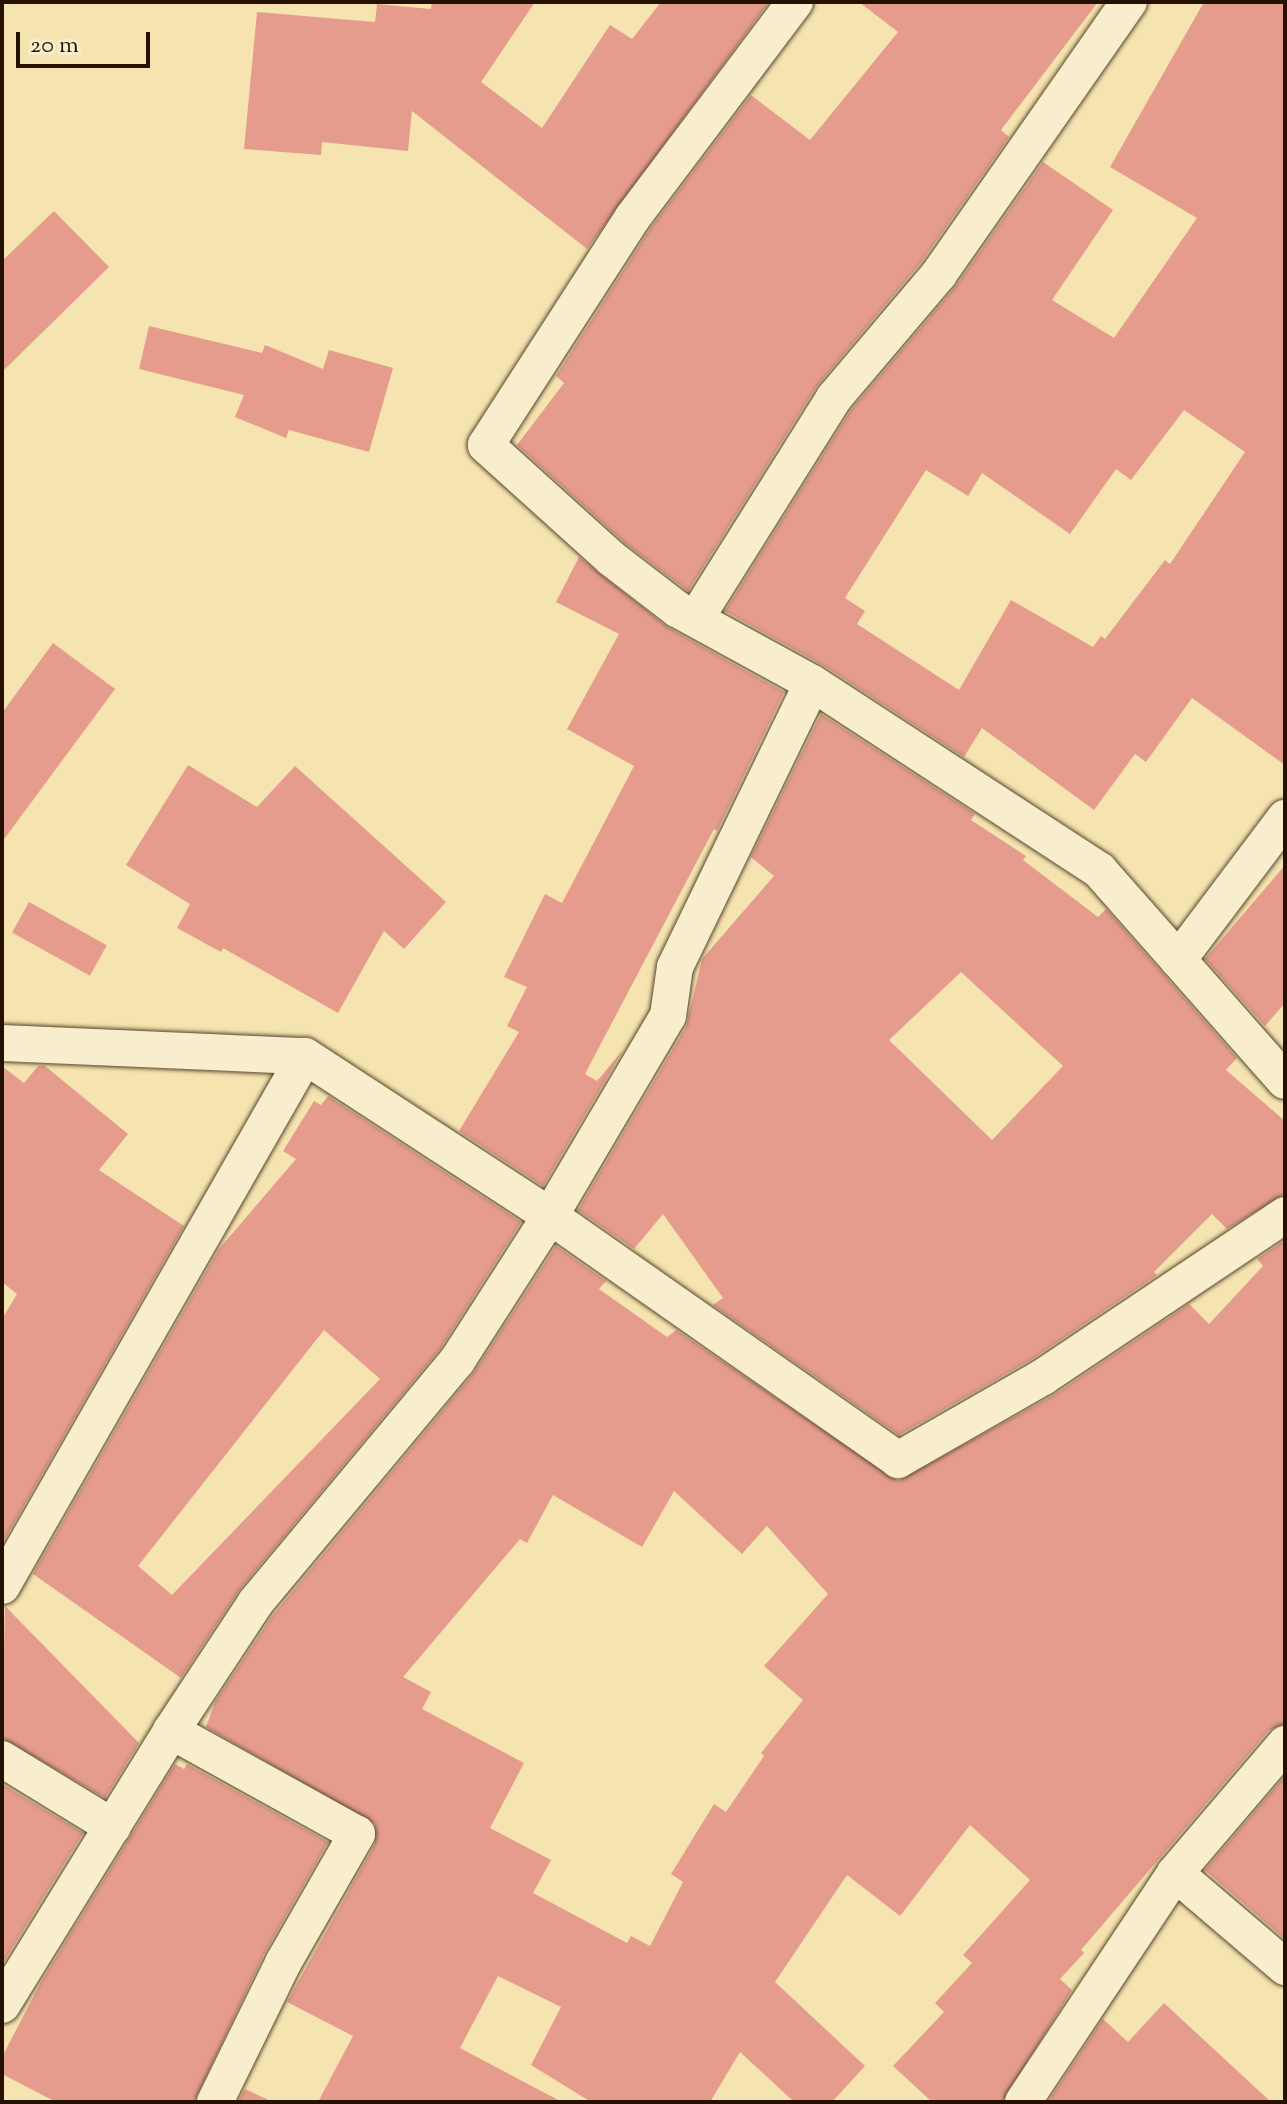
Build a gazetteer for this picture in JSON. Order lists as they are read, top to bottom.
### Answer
{
  "scale_bar": "20 m"
}
